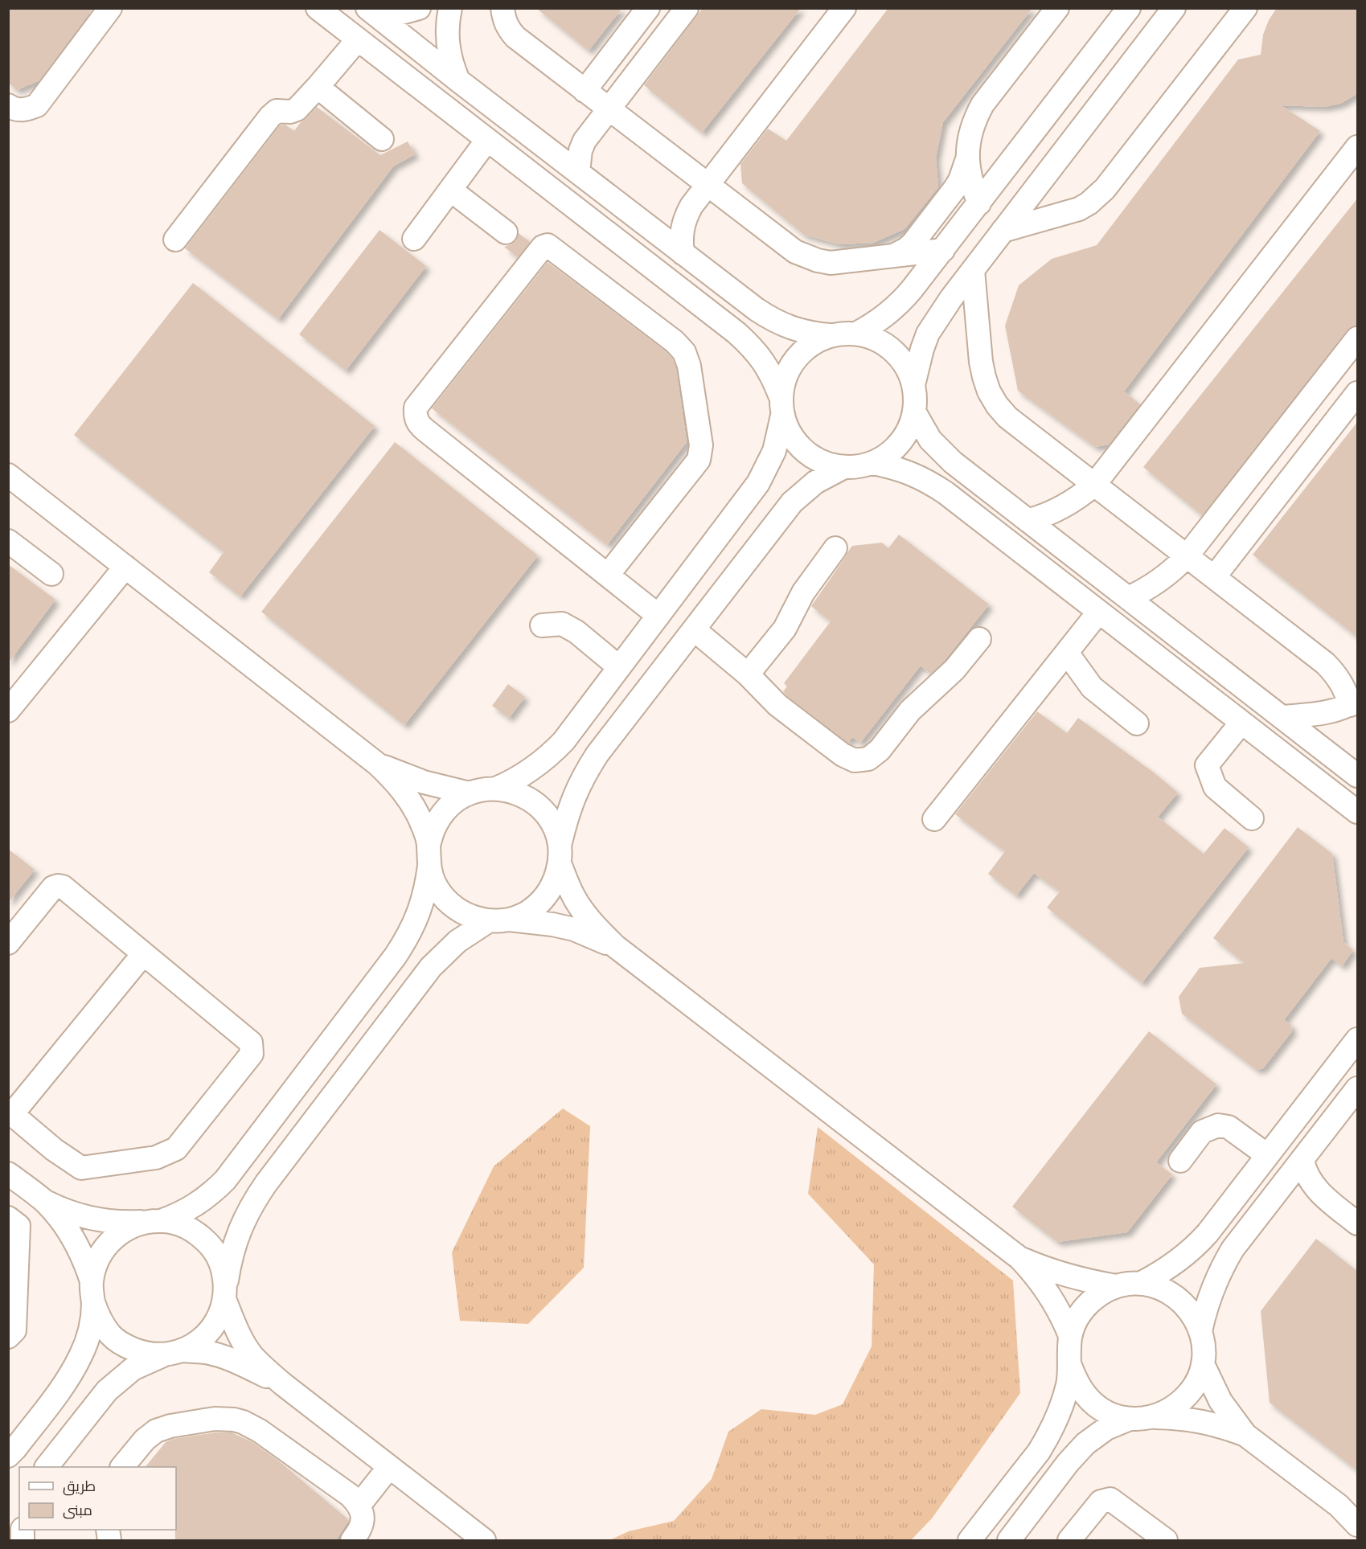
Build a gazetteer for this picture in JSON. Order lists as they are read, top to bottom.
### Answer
{
  "legend": ["طريق", "مبنى"]
}
